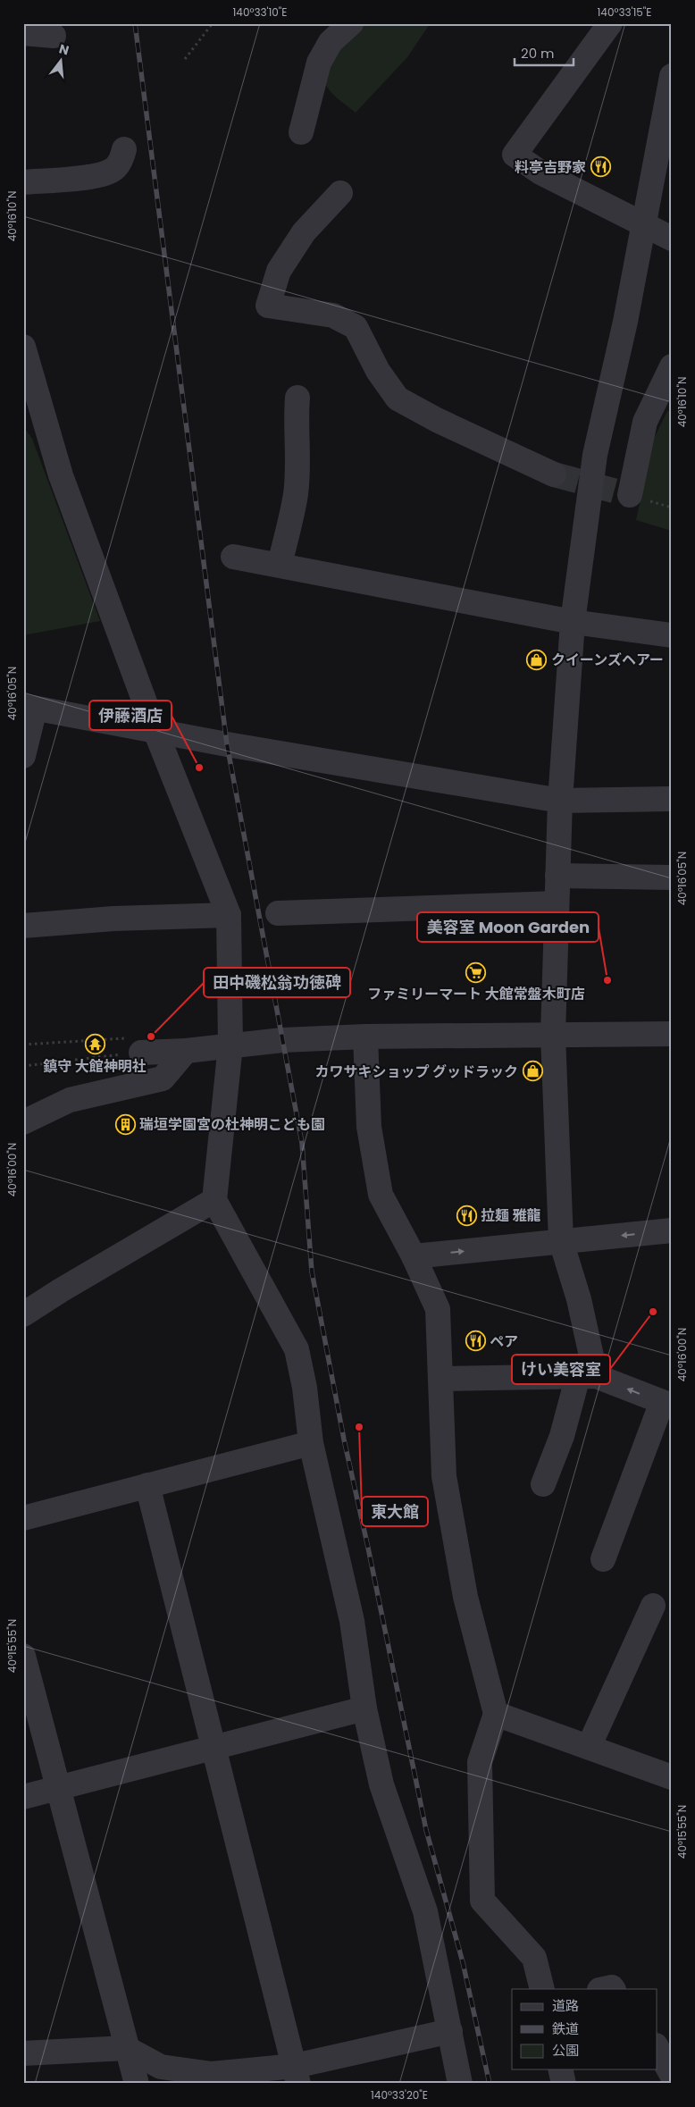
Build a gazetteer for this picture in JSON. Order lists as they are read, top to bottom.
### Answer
{
  "places": {
    "restaurant": ["料亭吉野家", "拉麺 雅龍", "ペア"],
    "shop": ["クイーンズヘアー", "カワサキショップ グッドラック"],
    "other": [
      "伊藤酒店",
      "美容室 Moon Garden",
      "田中磯松翁功徳碑",
      "けい美容室",
      "東大館"
    ],
    "supermarket": ["ファミリーマート 大館常盤木町店"],
    "temple": ["鎮守 大館神明社"],
    "building": ["瑞垣学園宮の杜神明こども園"]
  },
  "legend": ["道路", "鉄道", "公園"],
  "scale_bar": "20 m",
  "north": "top",
  "coordinates": [
    "140°33'10\"E",
    "140°33'15\"E",
    "40°16'10\"N",
    "40°16'05\"N",
    "40°16'00\"N",
    "40°15'55\"N",
    "140°33'20\"E"
  ]
}
